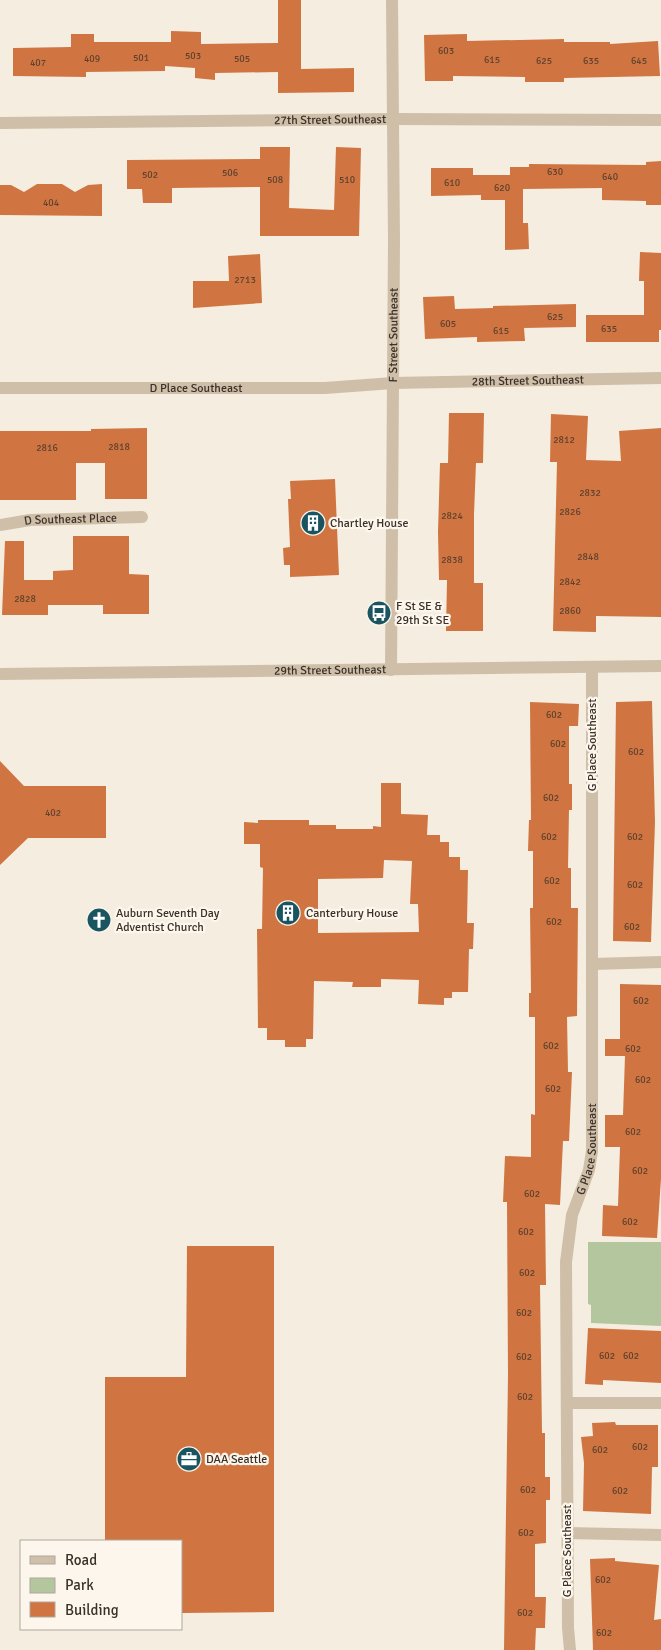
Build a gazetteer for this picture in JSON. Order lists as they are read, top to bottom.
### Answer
{
  "streets": {
    "street": [
      "27th Street Southeast",
      "F Street Southeast",
      "28th Street Southeast",
      "D Place Southeast",
      "D Southeast Place",
      "29th Street Southeast",
      "G Place Southeast"
    ]
  },
  "crossings": [
    ["27th Street Southeast", "F Street Southeast"],
    ["F Street Southeast", "28th Street Southeast"],
    ["F Street Southeast", "D Place Southeast"],
    ["F Street Southeast", "29th Street Southeast"],
    ["28th Street Southeast", "D Place Southeast"],
    ["29th Street Southeast", "G Place Southeast"]
  ],
  "places": {
    "building": ["Chartley House", "Canterbury House"],
    "bus stop": ["F St SE & 29th St SE"],
    "church": ["Auburn Seventh Day Adventist Church"],
    "office": ["DAA Seattle"]
  },
  "house_numbers": [
    "603",
    "503",
    "501",
    "409",
    "505",
    "615",
    "625",
    "635",
    "645",
    "407",
    "630",
    "506",
    "502",
    "640",
    "508",
    "510",
    "610",
    "620",
    "404",
    "2713",
    "625",
    "605",
    "635",
    "615",
    "2812",
    "2818",
    "2816",
    "2832",
    "2826",
    "2824",
    "2848",
    "2838",
    "2842",
    "2828",
    "2860",
    "602",
    "602",
    "602",
    "602",
    "402",
    "602",
    "602",
    "602",
    "602",
    "602",
    "602",
    "602",
    "602",
    "602",
    "602",
    "602",
    "602",
    "602",
    "602",
    "602",
    "602",
    "602",
    "602",
    "602",
    "602",
    "602",
    "602",
    "602",
    "602",
    "602",
    "602",
    "602",
    "602",
    "602",
    "602"
  ],
  "legend": ["Road", "Park", "Building"]
}
